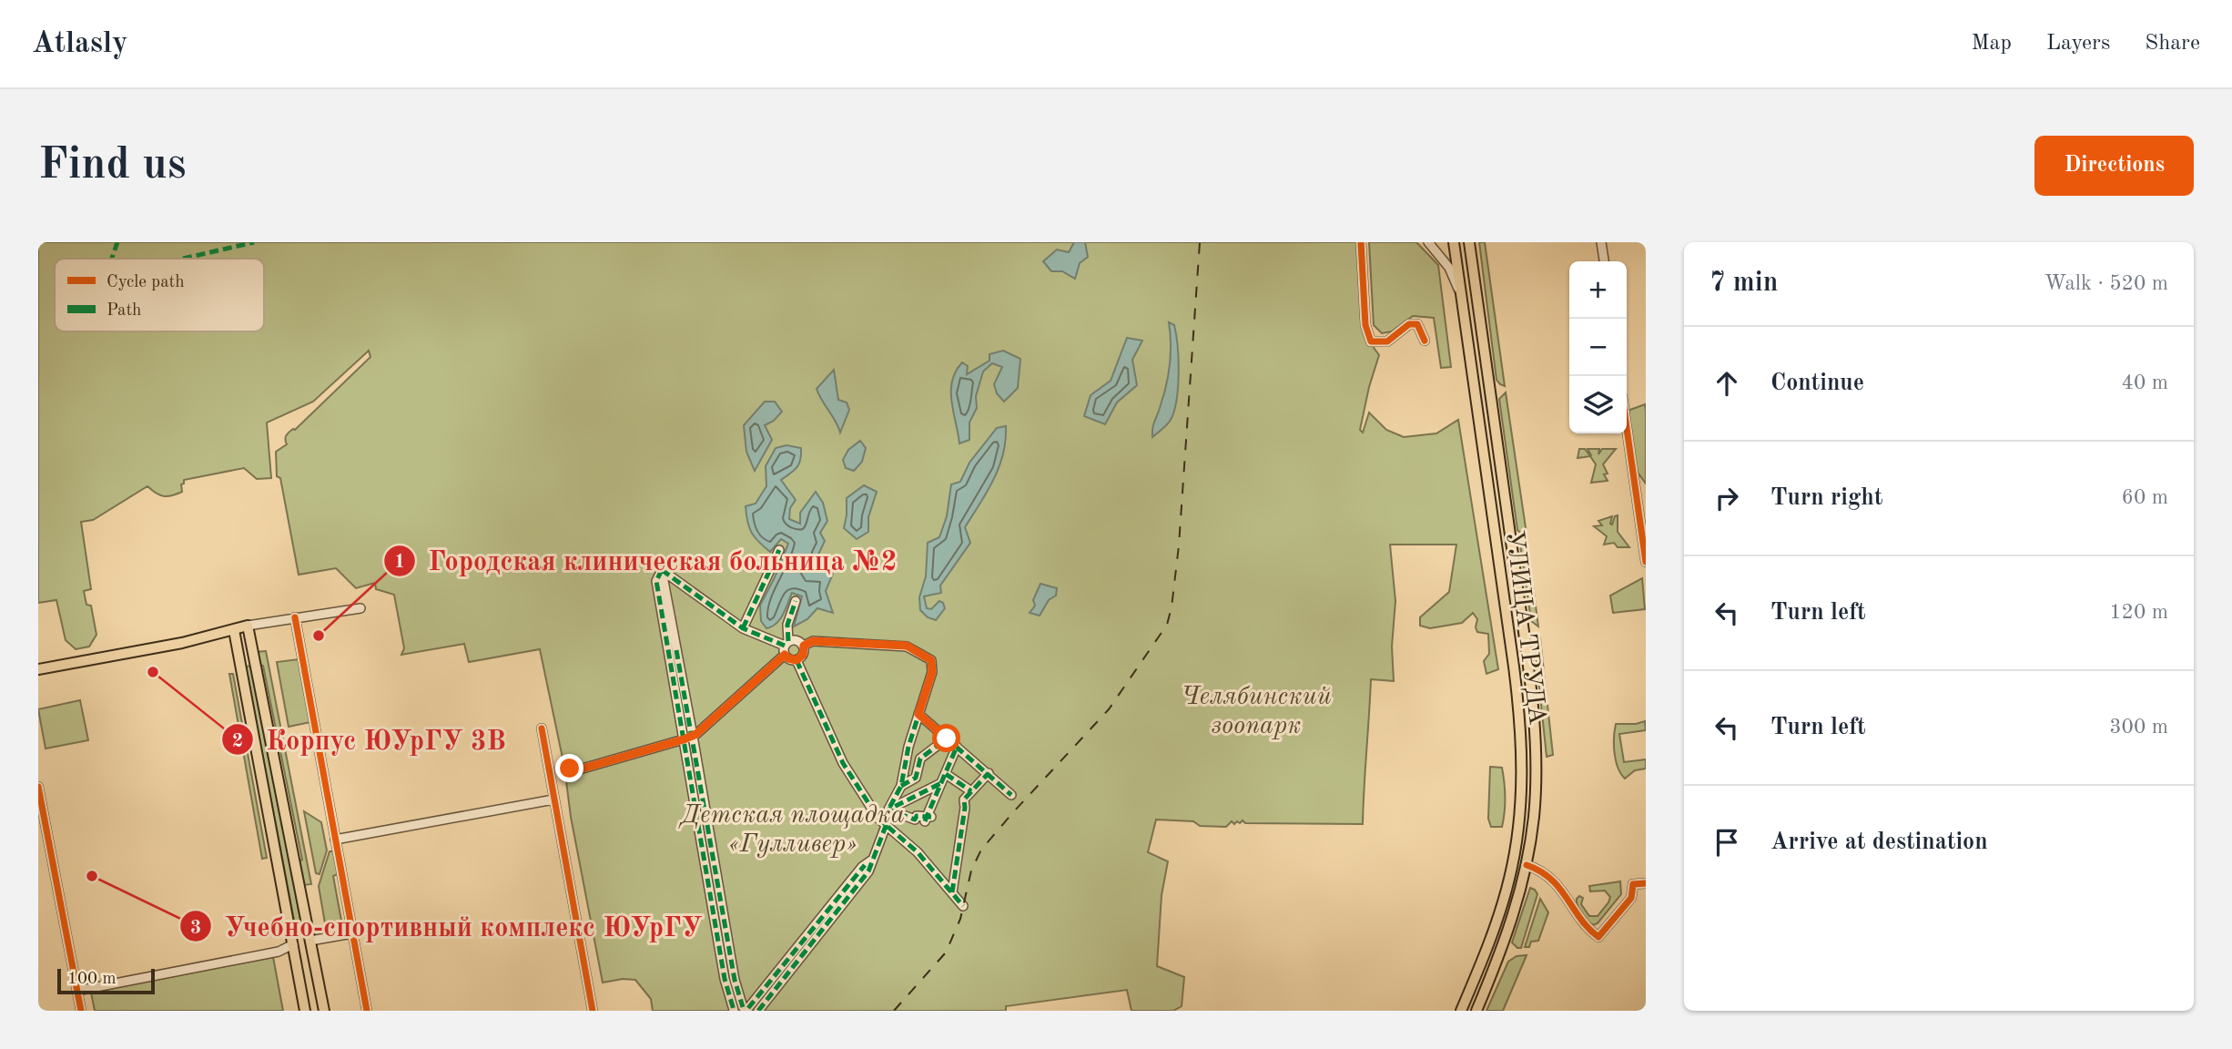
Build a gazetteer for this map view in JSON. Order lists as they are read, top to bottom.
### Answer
{
  "streets": {
    "main road": ["УЛИЦА ТРУДА"]
  },
  "parks": ["Челябинский зоопарк", "Детская площадка «Гулливер»"],
  "places": ["Городская клиническая больница №2", "Корпус ЮУрГУ 3В", "Учебно-спортивный комплекс ЮУрГУ"],
  "legend": ["Cycle path", "Path"],
  "scale_bar": "100 m",
  "page": {
    "header": "Atlasly",
    "nav": ["Map", "Layers", "Share"],
    "buttons": "Directions",
    "title": "Find us",
    "heading": ["7 min", "Walk · 520 m"],
    "map_buttons": ["+", "−"],
    "list": [
      ["Continue", "40 m"],
      ["Turn right", "60 m"],
      ["Turn left", "120 m"],
      ["Turn left", "300 m"],
      "Arrive at destination"
    ],
    "scale": "100 m"
  }
}
